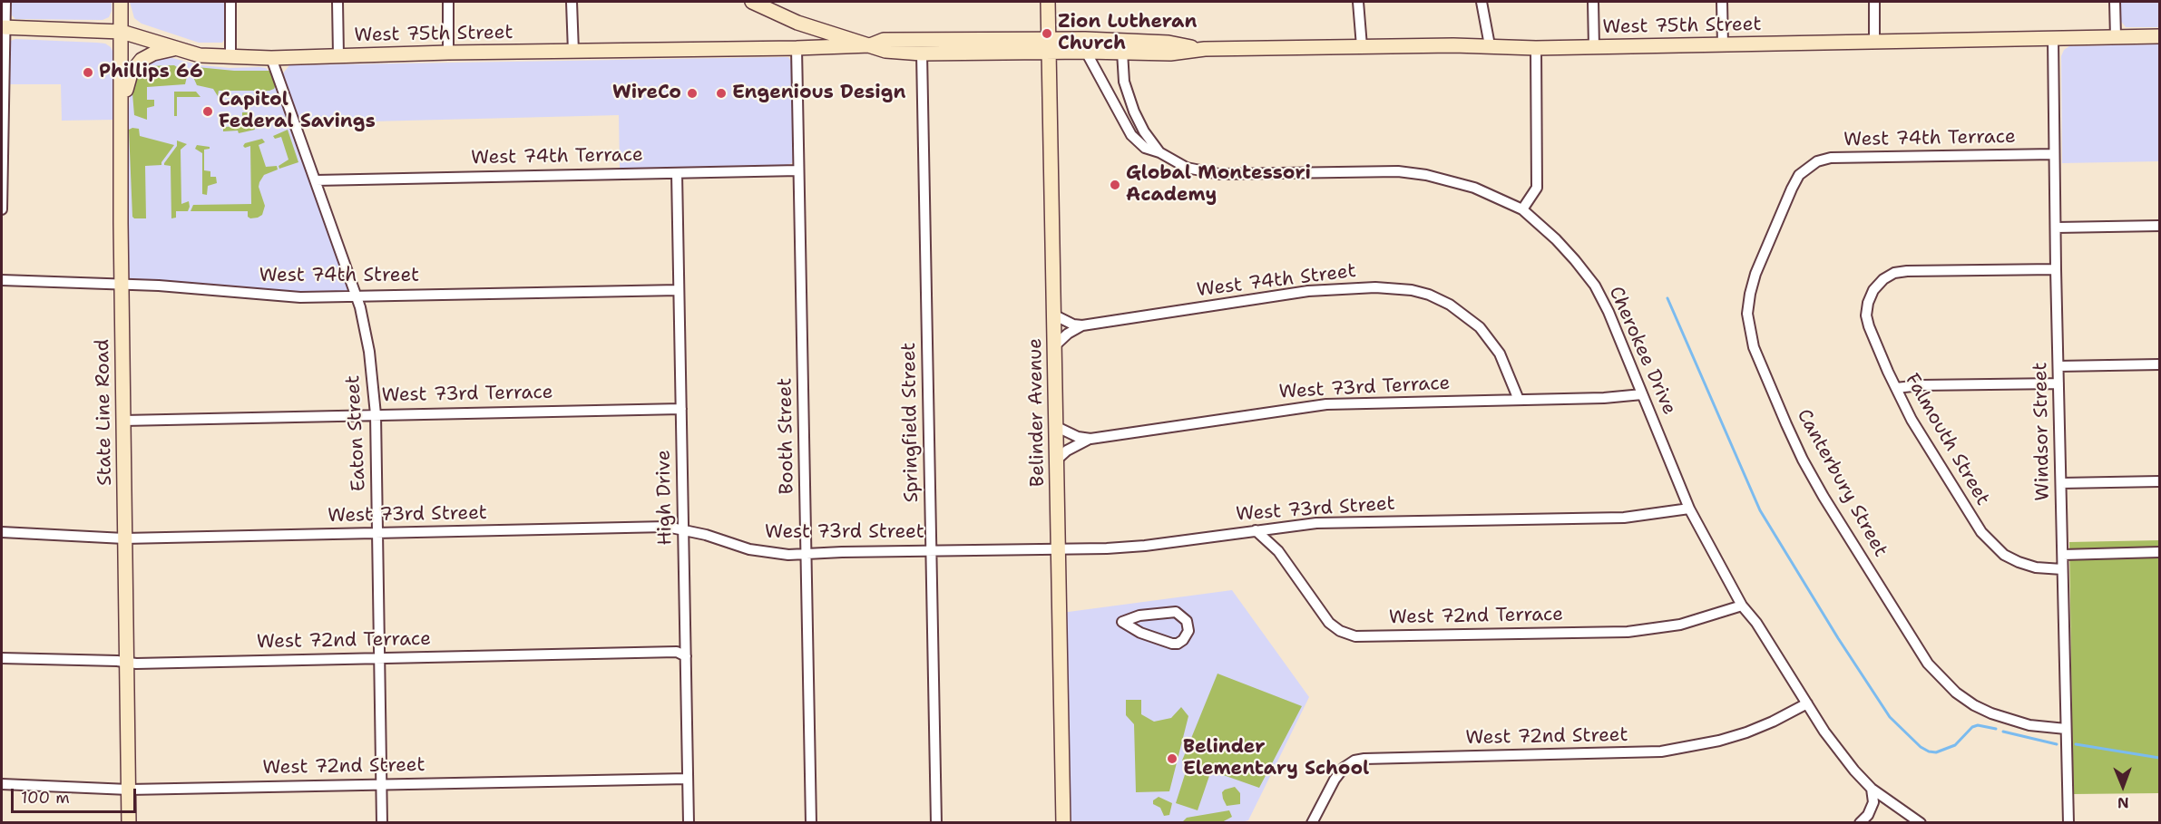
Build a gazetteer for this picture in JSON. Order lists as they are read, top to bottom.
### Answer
{
  "streets": {
    "main road": ["West 75th Street", "State Line Road", "Belinder Avenue"],
    "street": [
      "West 74th Terrace",
      "West 74th Street",
      "Cherokee Drive",
      "West 73rd Terrace",
      "Springfield Street",
      "Windsor Street",
      "Eaton Street",
      "Booth Street",
      "Falmouth Street",
      "Canterbury Street",
      "High Drive",
      "West 73rd Street",
      "West 72nd Terrace",
      "West 72nd Street"
    ]
  },
  "crossings": [
    ["West 75th Street", "Cherokee Drive"],
    ["West 75th Street", "State Line Road"],
    ["West 75th Street", "Belinder Avenue"],
    ["West 75th Street", "Springfield Street"],
    ["West 75th Street", "Windsor Street"],
    ["West 75th Street", "Eaton Street"],
    ["West 75th Street", "Booth Street"],
    ["West 74th Terrace", "Windsor Street"],
    ["West 74th Terrace", "Eaton Street"],
    ["West 74th Terrace", "Booth Street"],
    ["West 74th Terrace", "Canterbury Street"],
    ["West 74th Terrace", "High Drive"],
    ["West 74th Street", "West 73rd Terrace"],
    ["West 74th Street", "State Line Road"],
    ["West 74th Street", "Belinder Avenue"],
    ["West 74th Street", "Eaton Street"],
    ["West 74th Street", "High Drive"],
    ["Cherokee Drive", "West 73rd Terrace"],
    ["Cherokee Drive", "West 73rd Street"],
    ["Cherokee Drive", "West 72nd Terrace"],
    ["Cherokee Drive", "West 72nd Street"],
    ["West 73rd Terrace", "State Line Road"],
    ["West 73rd Terrace", "Belinder Avenue"],
    ["West 73rd Terrace", "Eaton Street"],
    ["West 73rd Terrace", "High Drive"],
    ["State Line Road", "West 73rd Street"],
    ["State Line Road", "West 72nd Terrace"],
    ["State Line Road", "West 72nd Street"],
    ["Belinder Avenue", "West 73rd Street"],
    ["Springfield Street", "West 73rd Street"],
    ["Windsor Street", "Falmouth Street"],
    ["Windsor Street", "Canterbury Street"],
    ["Eaton Street", "West 73rd Street"],
    ["Eaton Street", "West 72nd Terrace"],
    ["Eaton Street", "West 72nd Street"],
    ["Booth Street", "West 73rd Street"],
    ["High Drive", "West 73rd Street"],
    ["High Drive", "West 72nd Terrace"],
    ["High Drive", "West 72nd Street"],
    ["West 73rd Street", "West 72nd Terrace"]
  ],
  "places": [
    "Zion Lutheran Church",
    "Phillips 66",
    "WireCo",
    "Engenious Design",
    "Capitol Federal Savings",
    "Global Montessori Academy",
    "Belinder Elementary School"
  ],
  "scale_bar": "100 m",
  "north": "bottom"
}
